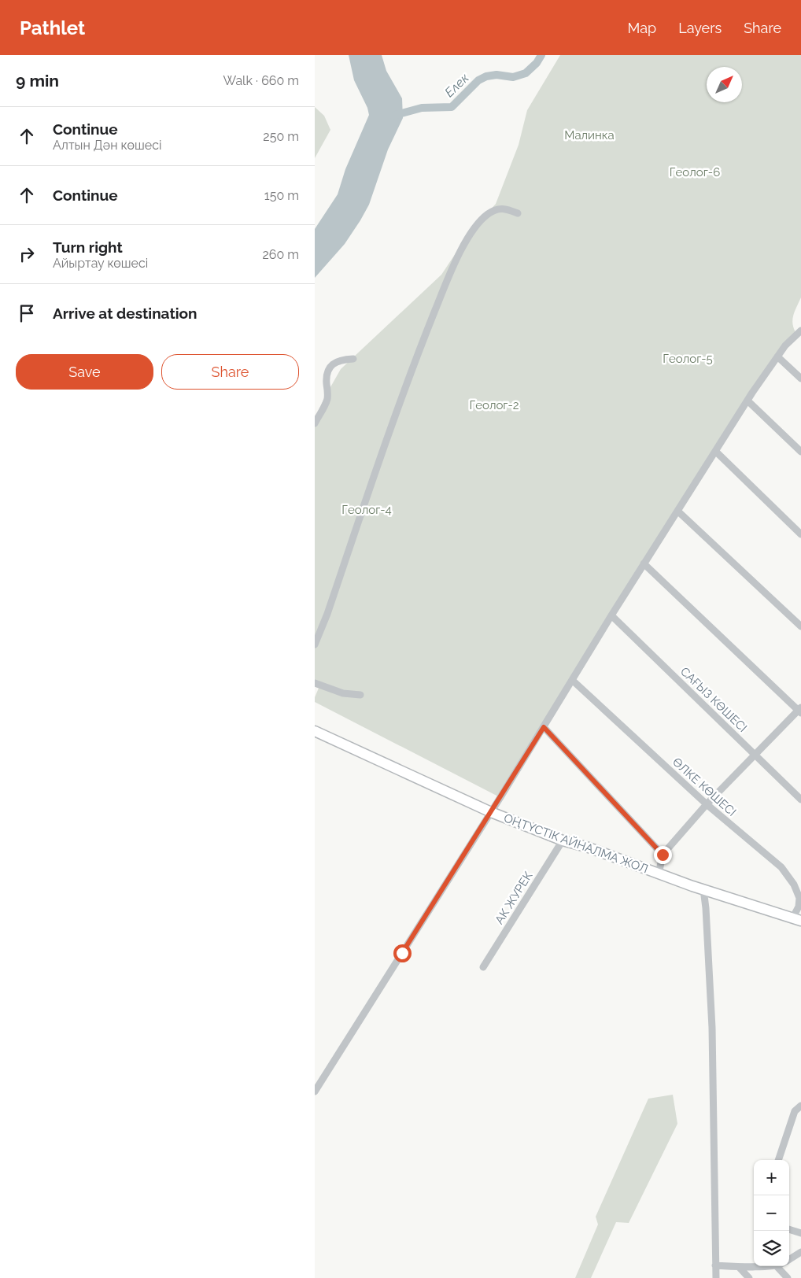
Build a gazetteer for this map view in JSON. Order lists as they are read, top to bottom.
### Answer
{
  "streets": {
    "highway": ["ОҢТҮСТІК АЙНАЛМА ЖОЛ"],
    "street": ["САҒЫЗ КӨШЕСІ", "ӨЛКЕ КӨШЕСІ", "АК ЖУРЕК"]
  },
  "crossings": [
    ["ӨЛКЕ КӨШЕСІ", "ОҢТҮСТІК АЙНАЛМА ЖОЛ"],
    ["ОҢТҮСТІК АЙНАЛМА ЖОЛ", "АК ЖУРЕК"]
  ],
  "water": ["Елек"],
  "parks": [
    "Малинка",
    "Геолог-6",
    "Геолог-5",
    "Геолог-2",
    "Геолог-4"
  ],
  "north": "top right",
  "page": {
    "header": "Pathlet",
    "nav": ["Map", "Layers", "Share"],
    "heading": ["9 min", "Walk · 660 m"],
    "list": [
      ["Continue", "Алтын Дән көшесі", "250 m"],
      ["Continue", "150 m"],
      ["Turn right", "Айыртау көшесі", "260 m"],
      "Arrive at destination"
    ],
    "buttons": ["Save", "Share"],
    "map_buttons": ["+", "−"]
  }
}
